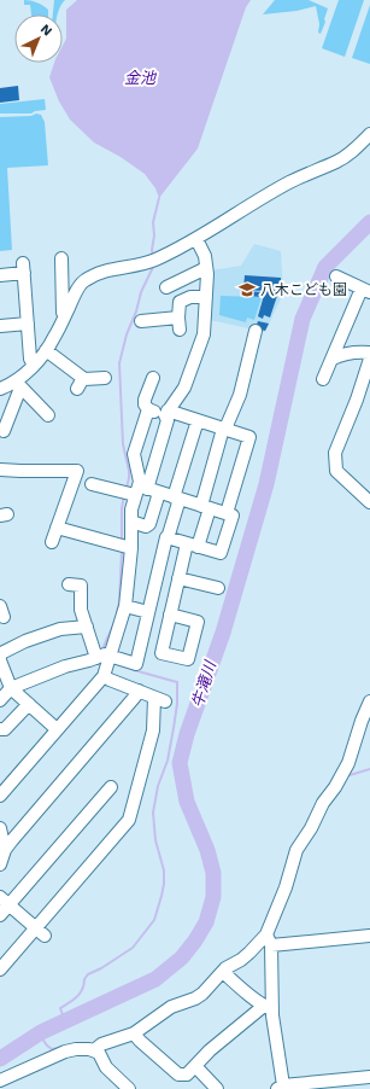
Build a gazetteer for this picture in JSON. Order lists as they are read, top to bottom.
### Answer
{
  "water": ["金池", "牛滝川"],
  "places": {
    "school or university": ["八木こども園"]
  },
  "north": "top right"
}
